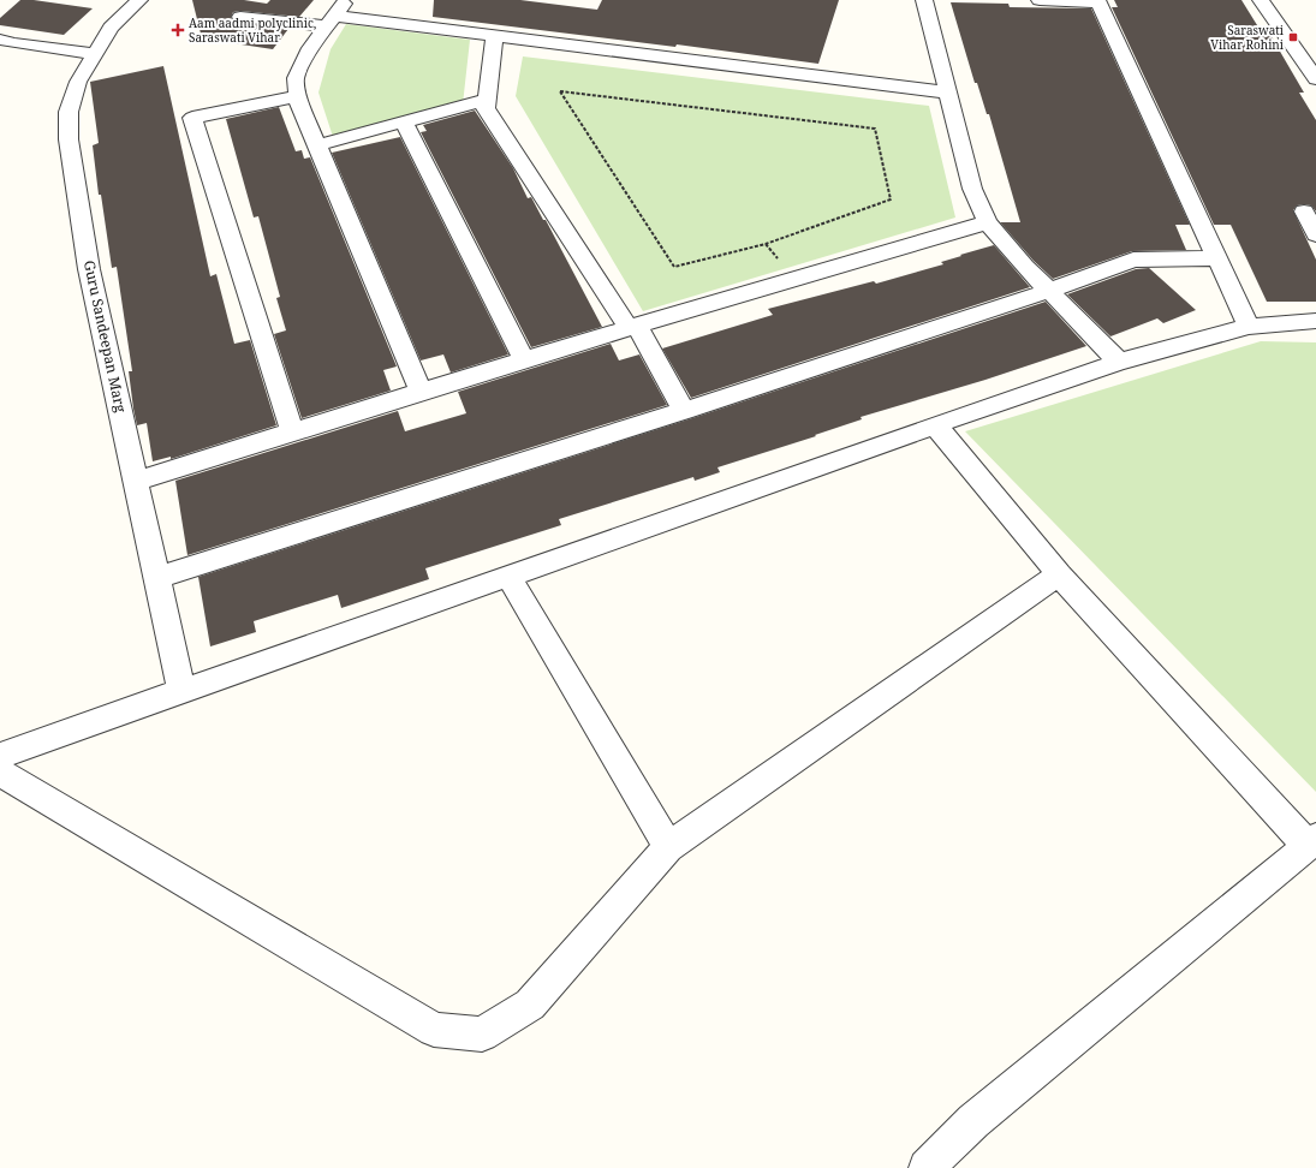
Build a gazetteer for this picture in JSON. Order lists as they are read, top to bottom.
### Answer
{
  "streets": {
    "street": ["Guru Sandeepan Marg"]
  },
  "places": {
    "health": ["Aam aadmi polyclinic, Saraswati Vihar"],
    "transit": ["Saraswati Vihar Rohini"]
  }
}
